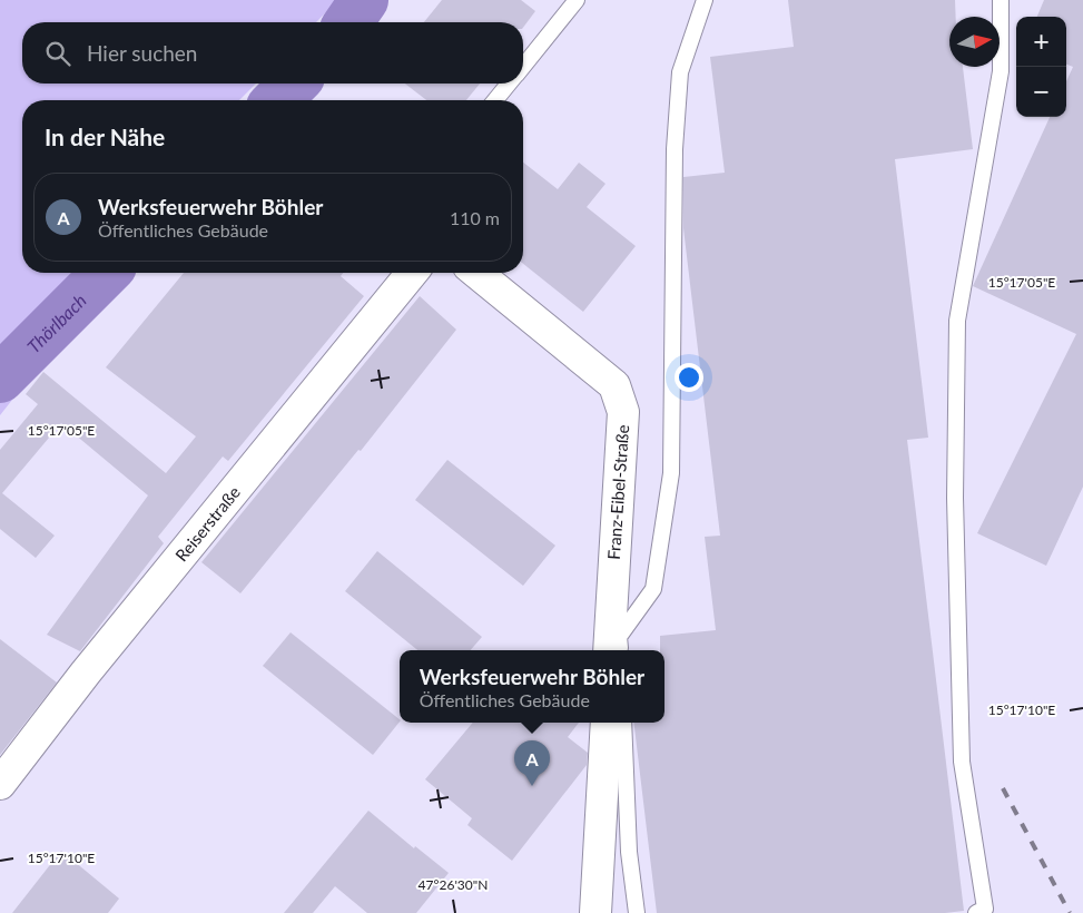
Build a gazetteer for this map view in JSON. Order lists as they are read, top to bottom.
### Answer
{
  "streets": {
    "street": ["Franz-Eibel-Straße", "Reiserstraße"]
  },
  "water": ["Thörlbach"],
  "north": "right",
  "page": {
    "map_buttons": ["+", "−"],
    "search": "Hier suchen",
    "heading": "In der Nähe",
    "list": [
      {
        "mark": "A",
        "name": "Werksfeuerwehr Böhler",
        "note": "Öffentliches Gebäude",
        "value": "110 m"
      }
    ],
    "popup": ["Werksfeuerwehr Böhler", "Öffentliches Gebäude"],
    "pins": "A"
  },
  "coordinates": ["15°17'05\"E", "15°17'10\"E", "47°26'30\"N"]
}
